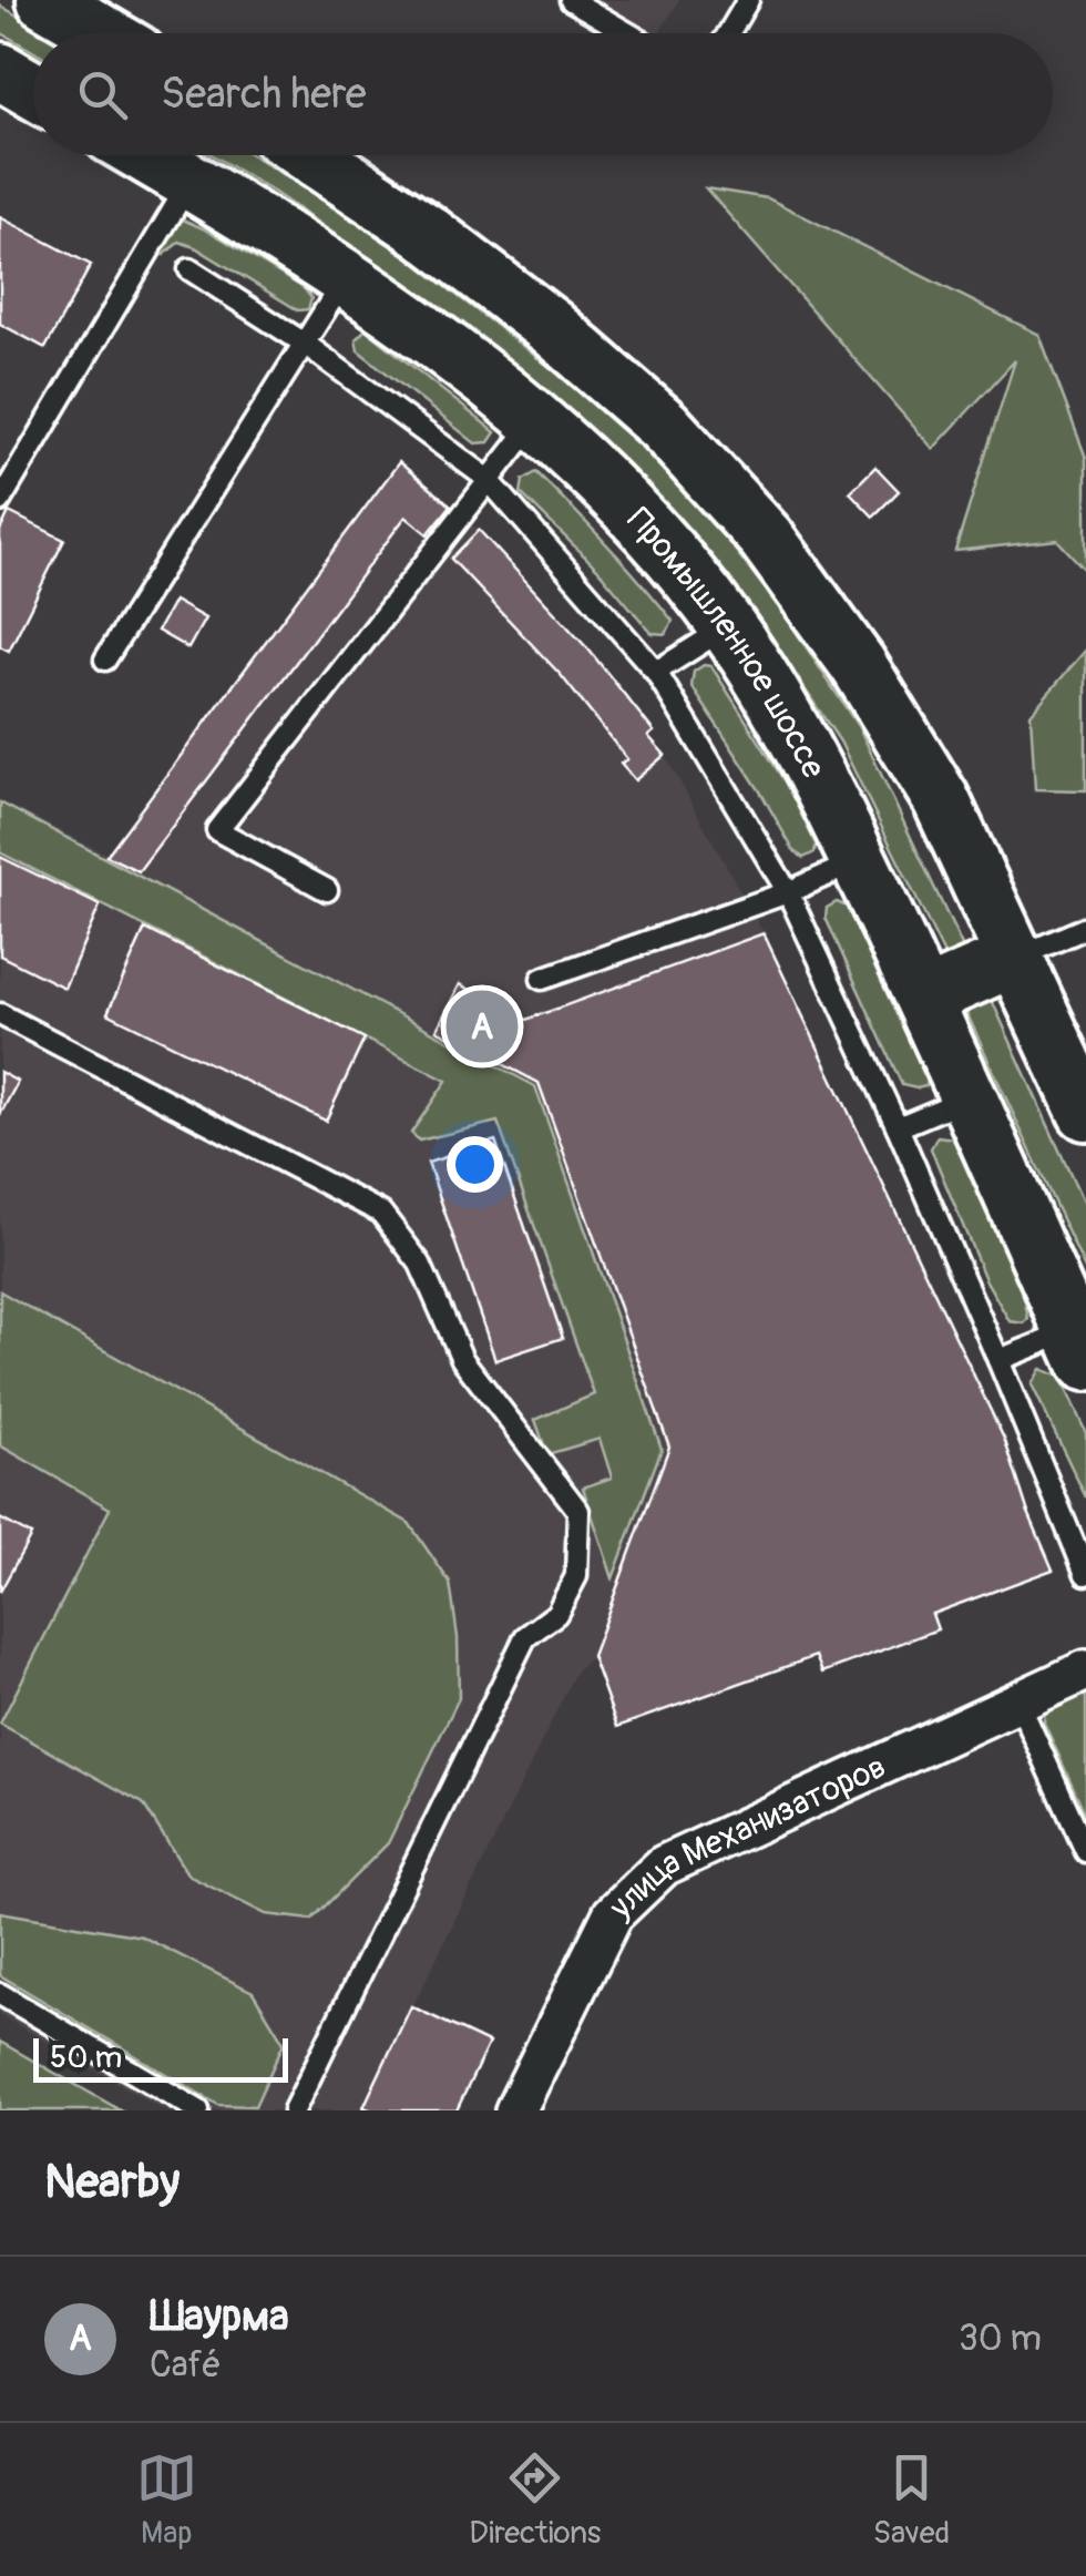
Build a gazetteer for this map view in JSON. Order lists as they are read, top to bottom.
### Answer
{
  "streets": {
    "main road": ["Промышленное шоссе"],
    "street": ["улица Механизаторов"]
  },
  "scale_bar": "50 m",
  "page": {
    "search": "Search here",
    "pins": "A",
    "scale": "50 m",
    "heading": "Nearby",
    "list": [
      {
        "mark": "A",
        "name": "Шаурма",
        "note": "Café",
        "value": "30 m"
      }
    ],
    "nav": ["Map", "Directions", "Saved"]
  }
}
